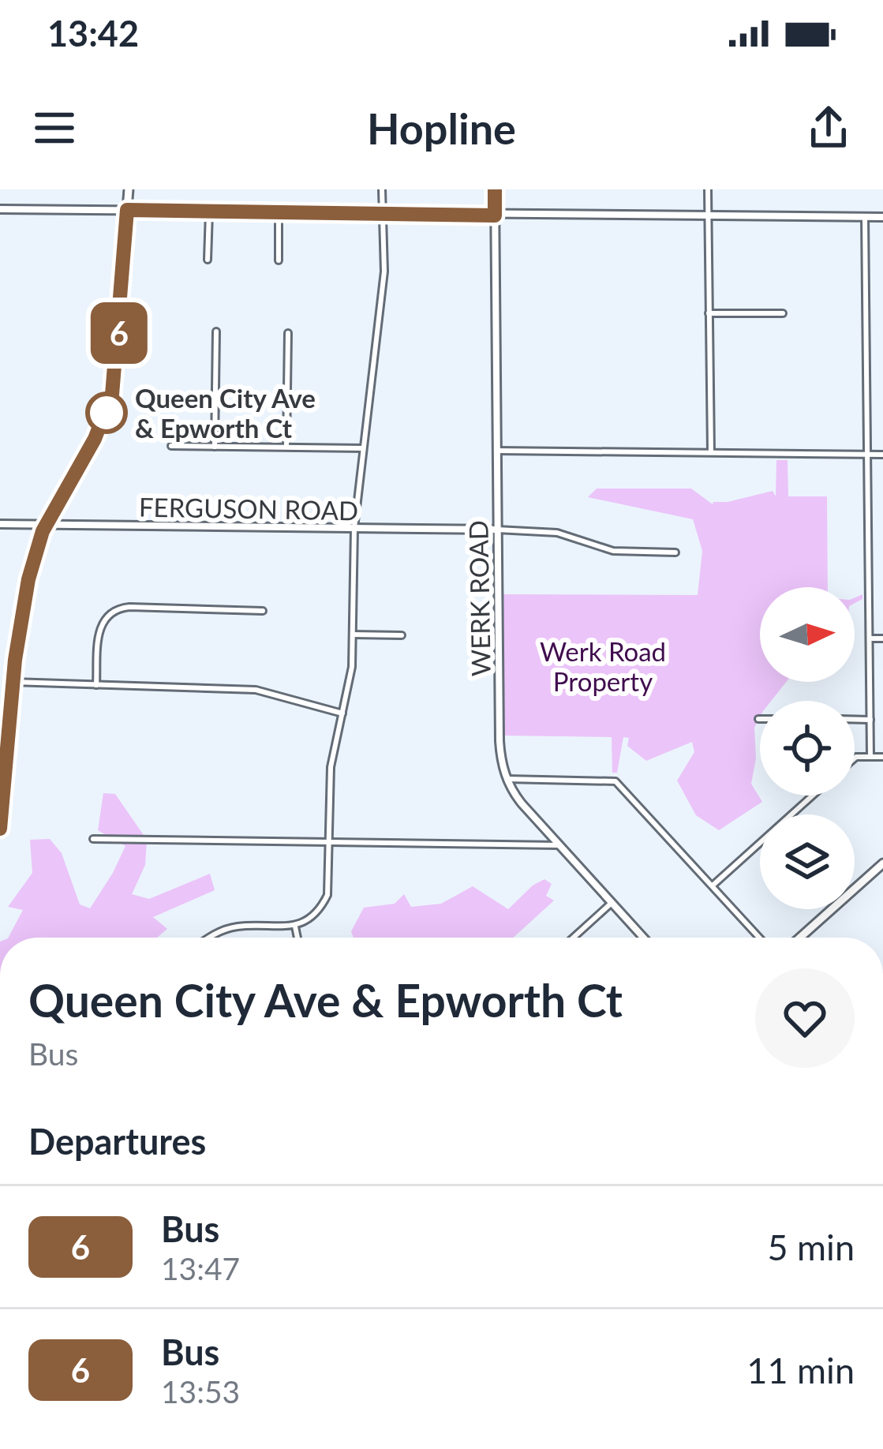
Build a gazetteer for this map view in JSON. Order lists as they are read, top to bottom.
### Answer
{
  "streets": {
    "street": ["FERGUSON ROAD", "WERK ROAD"]
  },
  "crossings": [
    ["FERGUSON ROAD", "WERK ROAD"]
  ],
  "parks": ["Werk Road Property"],
  "places": ["Queen City Ave & Epworth Ct"],
  "lines": ["bus line 6"],
  "north": "right",
  "page": {
    "status": "13:42",
    "header": "Hopline",
    "on_map": "6",
    "heading": [
      ["Queen City Ave & Epworth Ct", "Bus"],
      "Departures"
    ],
    "list": [
      {
        "mark": "6",
        "name": "Bus",
        "note": "13:47",
        "value": "5 min"
      },
      {
        "mark": "6",
        "name": "Bus",
        "note": "13:53",
        "value": "11 min"
      }
    ]
  }
}
